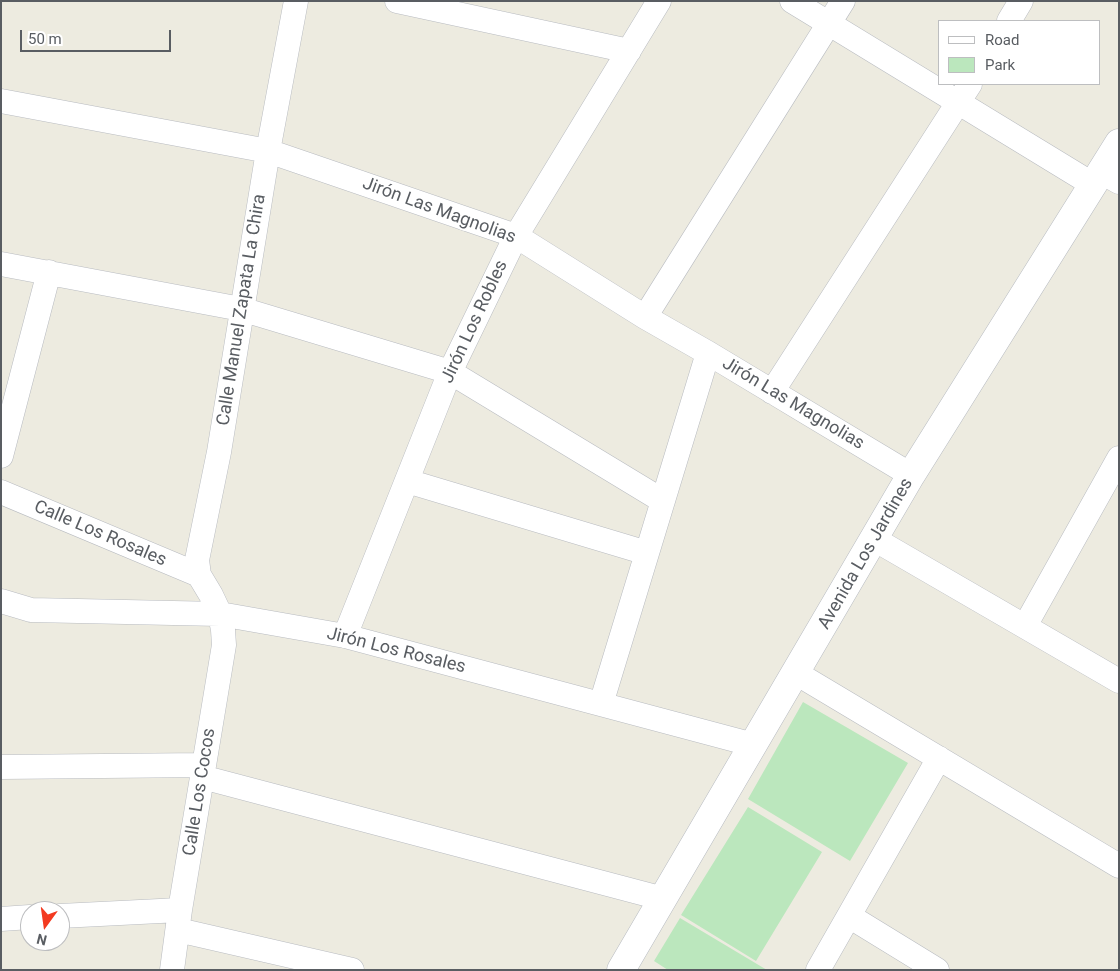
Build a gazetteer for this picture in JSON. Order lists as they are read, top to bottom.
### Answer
{
  "streets": {
    "street": [
      "Jirón Las Magnolias",
      "Calle Manuel Zapata La Chira",
      "Jirón Los Robles",
      "Calle Los Rosales",
      "Avenida Los Jardines",
      "Jirón Los Rosales",
      "Calle Los Cocos"
    ]
  },
  "crossings": [
    ["Jirón Las Magnolias", "Calle Manuel Zapata La Chira"],
    ["Jirón Las Magnolias", "Jirón Los Robles"],
    ["Jirón Las Magnolias", "Avenida Los Jardines"],
    ["Calle Manuel Zapata La Chira", "Calle Los Rosales"],
    ["Jirón Los Robles", "Jirón Los Rosales"],
    ["Avenida Los Jardines", "Jirón Los Rosales"],
    ["Jirón Los Rosales", "Calle Los Cocos"]
  ],
  "legend": ["Road", "Park"],
  "scale_bar": "50 m",
  "north": "bottom"
}
